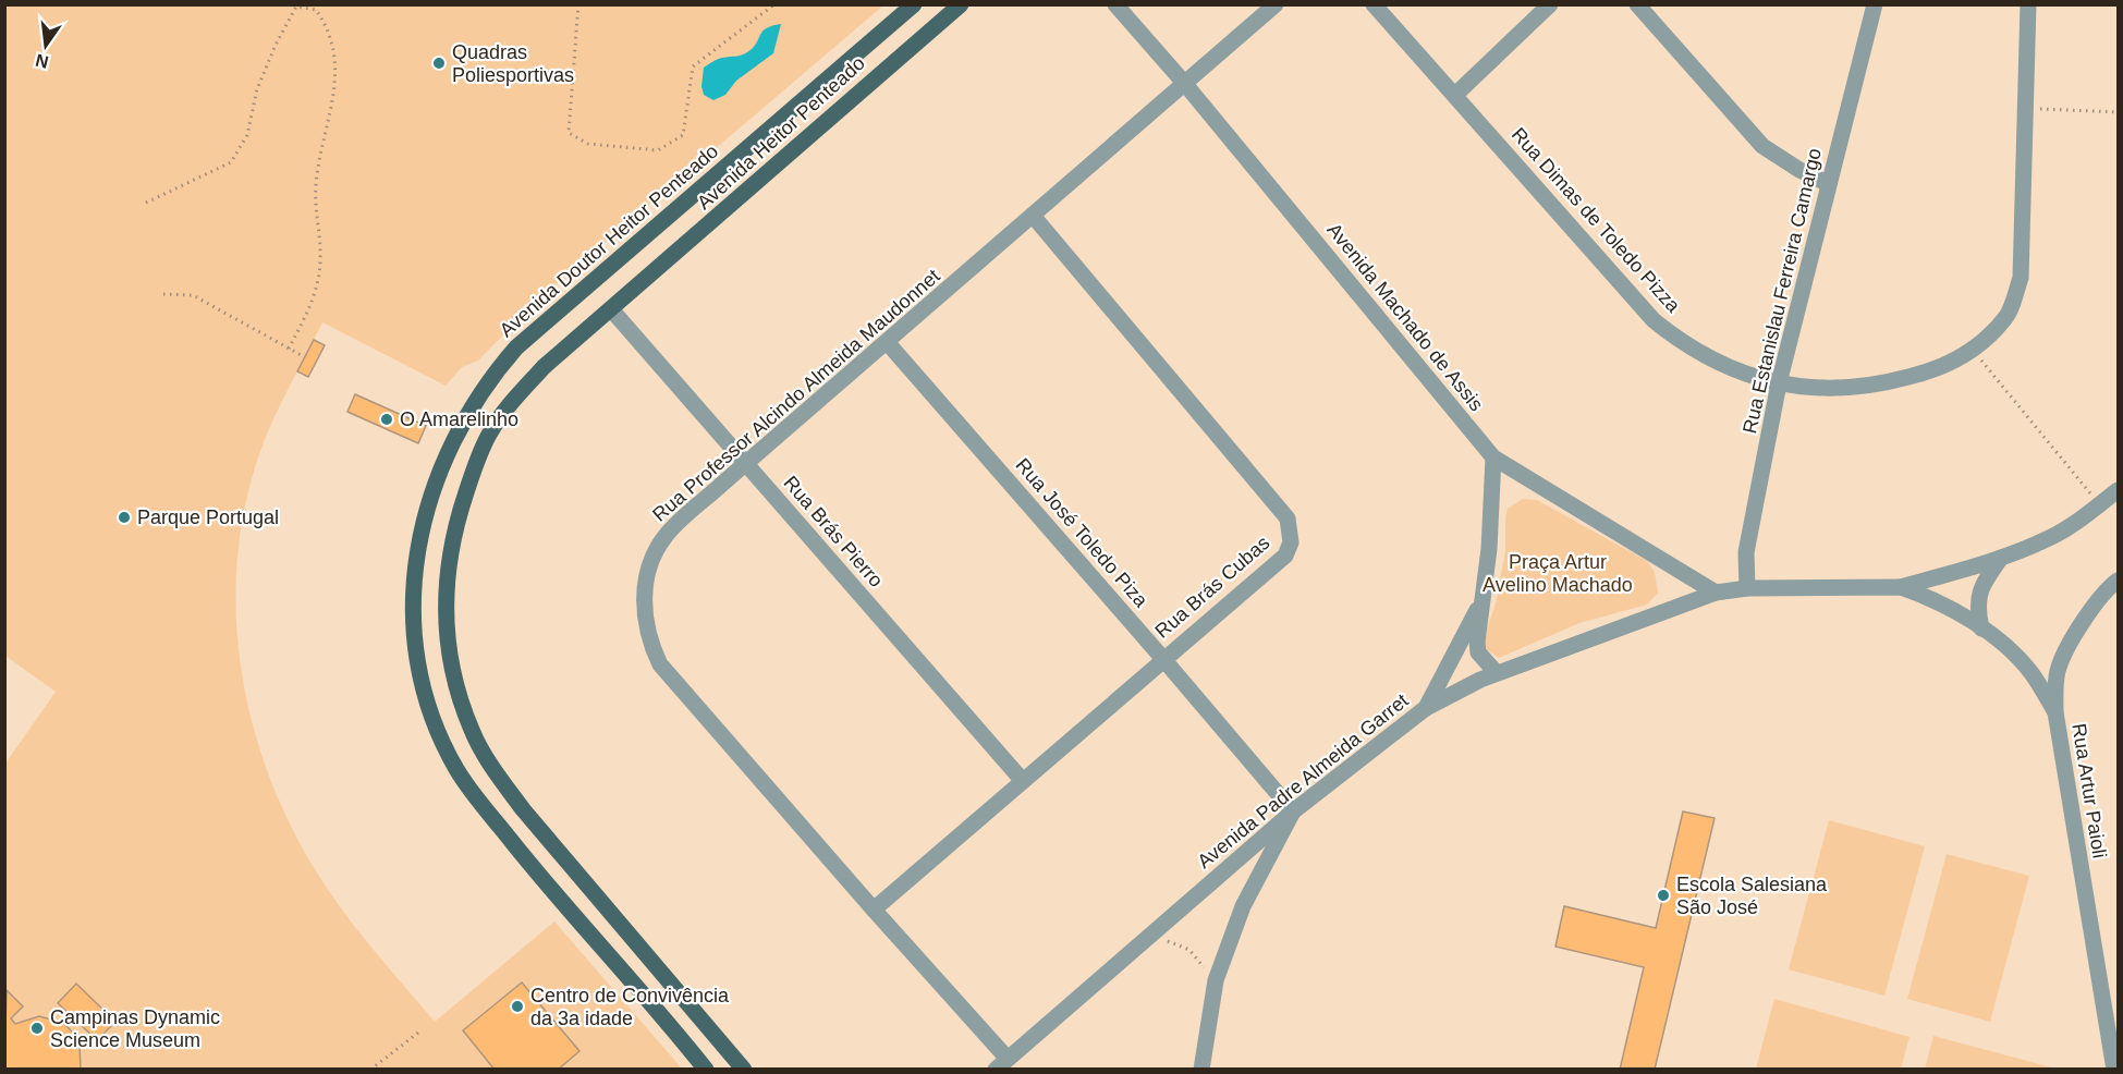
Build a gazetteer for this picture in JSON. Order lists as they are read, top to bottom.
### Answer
{
  "streets": {
    "main road": ["Avenida Heitor Penteado", "Avenida Doutor Heitor Penteado"],
    "street": [
      "Rua Dimas de Toledo Pizza",
      "Rua Estanislau Ferreira Camargo",
      "Avenida Machado de Assis",
      "Rua Professor Alcindo Almeida Maudonnet",
      "Rua Brás Pierro",
      "Rua José Toledo Piza",
      "Rua Brás Cubas",
      "Avenida Padre Almeida Garret",
      "Rua Artur Paioli"
    ]
  },
  "crossings": [
    ["Avenida Heitor Penteado", "Avenida Doutor Heitor Penteado"],
    ["Avenida Heitor Penteado", "Rua Brás Pierro"],
    ["Rua Dimas de Toledo Pizza", "Rua Estanislau Ferreira Camargo"],
    ["Rua Estanislau Ferreira Camargo", "Avenida Padre Almeida Garret"],
    ["Avenida Machado de Assis", "Rua Professor Alcindo Almeida Maudonnet"],
    ["Avenida Machado de Assis", "Avenida Padre Almeida Garret"],
    ["Rua Professor Alcindo Almeida Maudonnet", "Rua Brás Pierro"],
    ["Rua Professor Alcindo Almeida Maudonnet", "Rua José Toledo Piza"],
    ["Rua Professor Alcindo Almeida Maudonnet", "Rua Brás Cubas"],
    ["Rua Professor Alcindo Almeida Maudonnet", "Avenida Padre Almeida Garret"],
    ["Rua Brás Pierro", "Rua Brás Cubas"],
    ["Rua José Toledo Piza", "Rua Brás Cubas"],
    ["Rua José Toledo Piza", "Avenida Padre Almeida Garret"],
    ["Avenida Padre Almeida Garret", "Rua Artur Paioli"]
  ],
  "parks": ["Praça Artur Avelino Machado"],
  "places": [
    "Quadras Poliesportivas",
    "O Amarelinho",
    "Parque Portugal",
    "Escola Salesiana São José",
    "Centro de Convivência da 3a idade",
    "Campinas Dynamic Science Museum"
  ],
  "north": "bottom"
}
